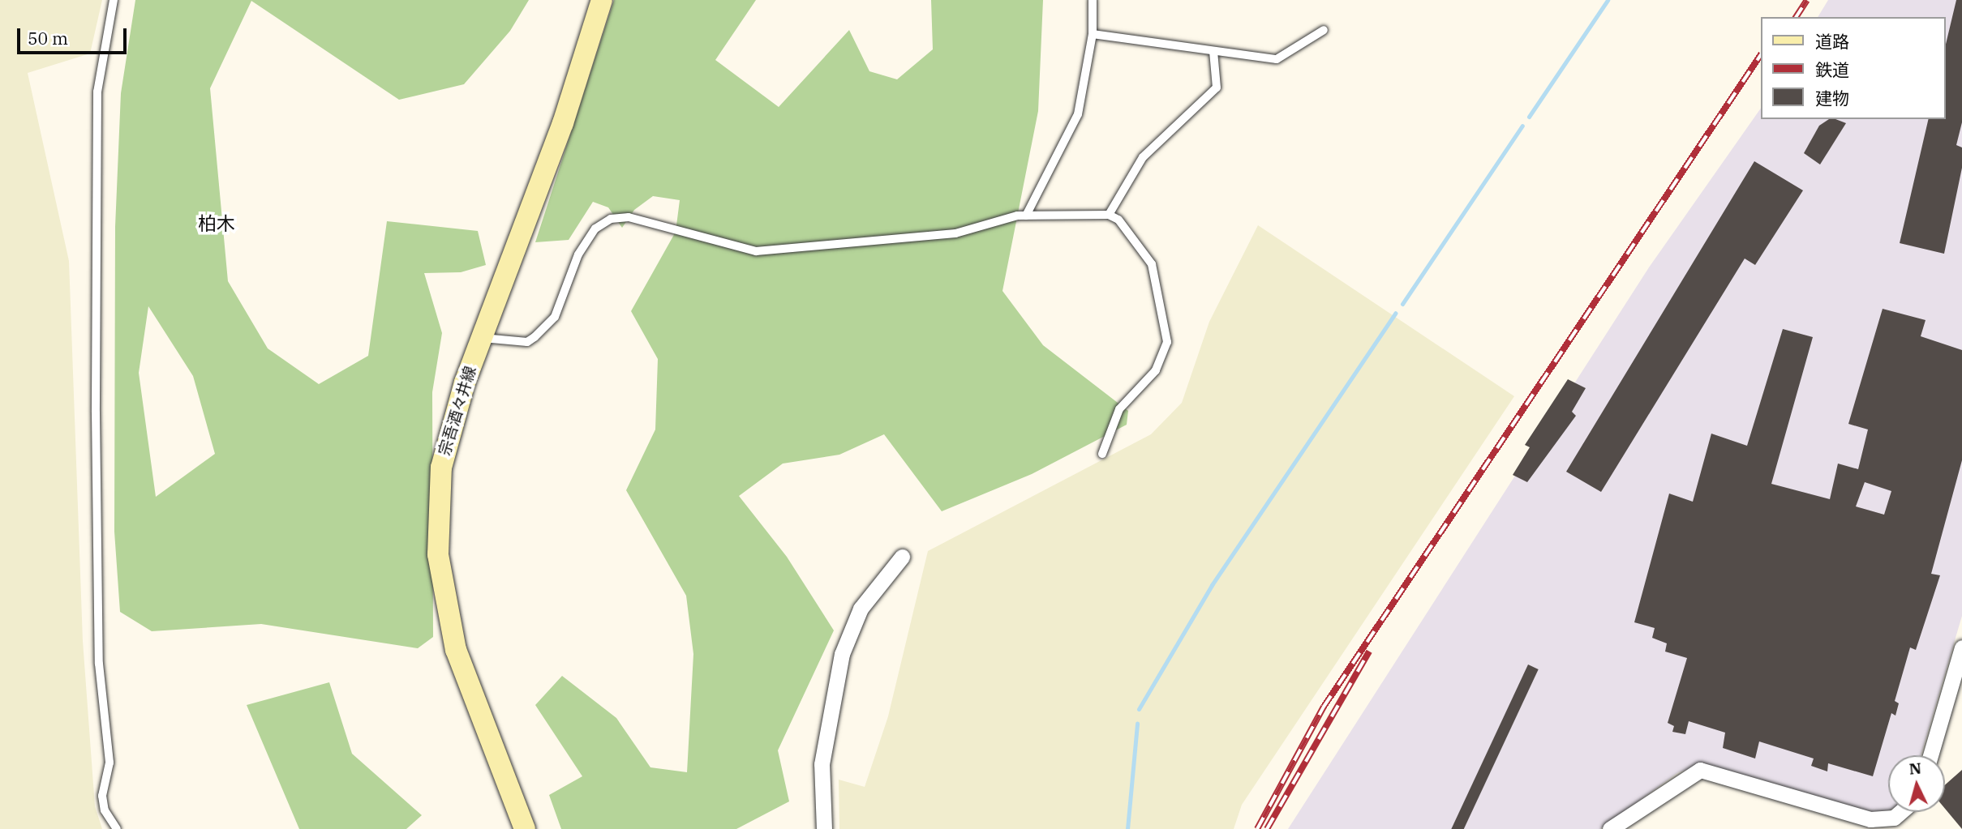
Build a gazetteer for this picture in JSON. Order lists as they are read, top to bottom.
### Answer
{
  "streets": {
    "main road": ["宗吾酒々井線"]
  },
  "districts": ["柏木"],
  "legend": ["道路", "鉄道", "建物"],
  "scale_bar": "50 m",
  "north": "top"
}
